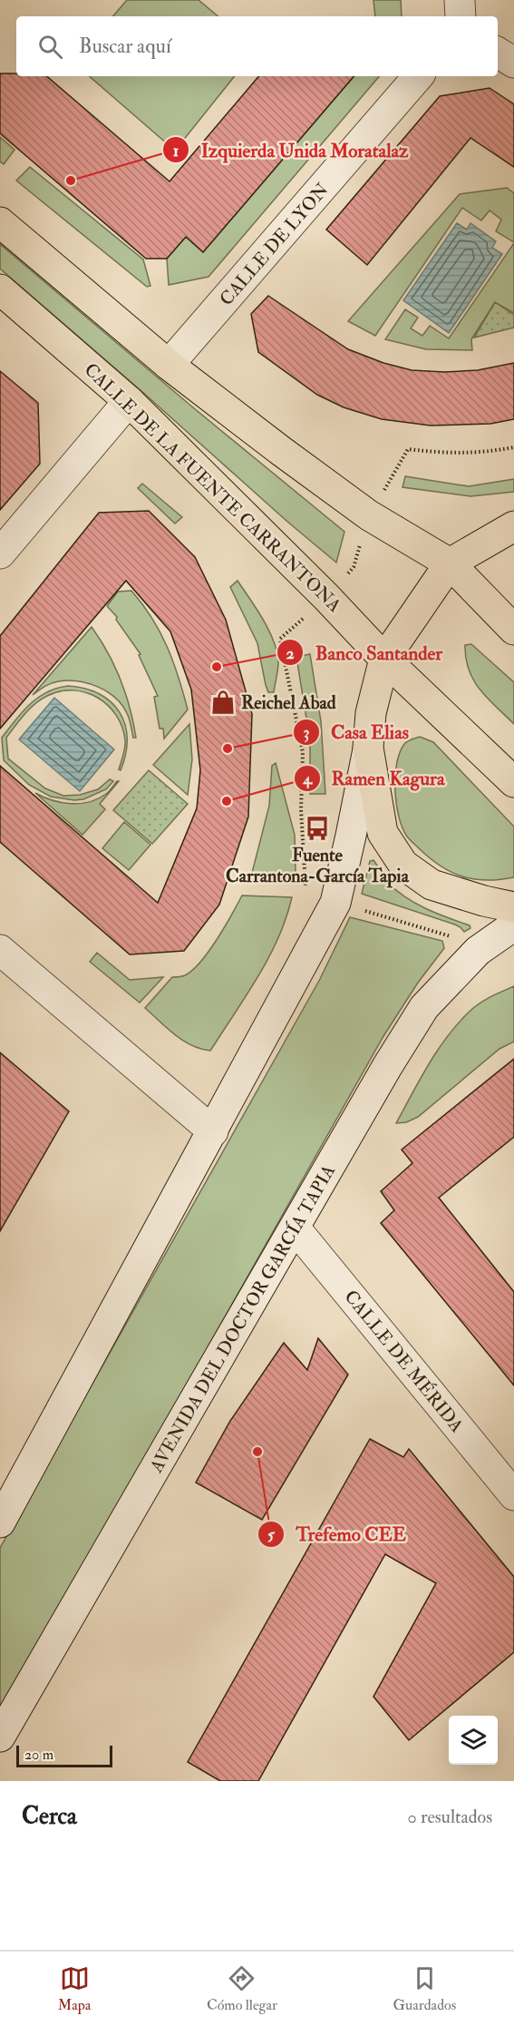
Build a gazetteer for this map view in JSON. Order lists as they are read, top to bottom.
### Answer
{
  "streets": {
    "main road": [
      "CALLE DE LYON",
      "CALLE DE LA FUENTE CARRANTONA",
      "AVENIDA DEL DOCTOR GARCÍA TAPIA",
      "CALLE DE MÉRIDA"
    ]
  },
  "crossings": [
    ["AVENIDA DEL DOCTOR GARCÍA TAPIA", "CALLE DE MÉRIDA"]
  ],
  "places": {
    "other": [
      "Izquierda Unida Moratalaz",
      "Banco Santander",
      "Casa Elias",
      "Ramen Kagura",
      "Trefemo CEE"
    ],
    "shop": ["Reichel Abad"],
    "bus stop": ["Fuente Carrantona-García Tapia"]
  },
  "scale_bar": "20 m",
  "page": {
    "search": "Buscar aquí",
    "scale": "20 m",
    "heading": ["Cerca", "0 resultados"],
    "nav": ["Mapa", "Cómo llegar", "Guardados"]
  }
}
